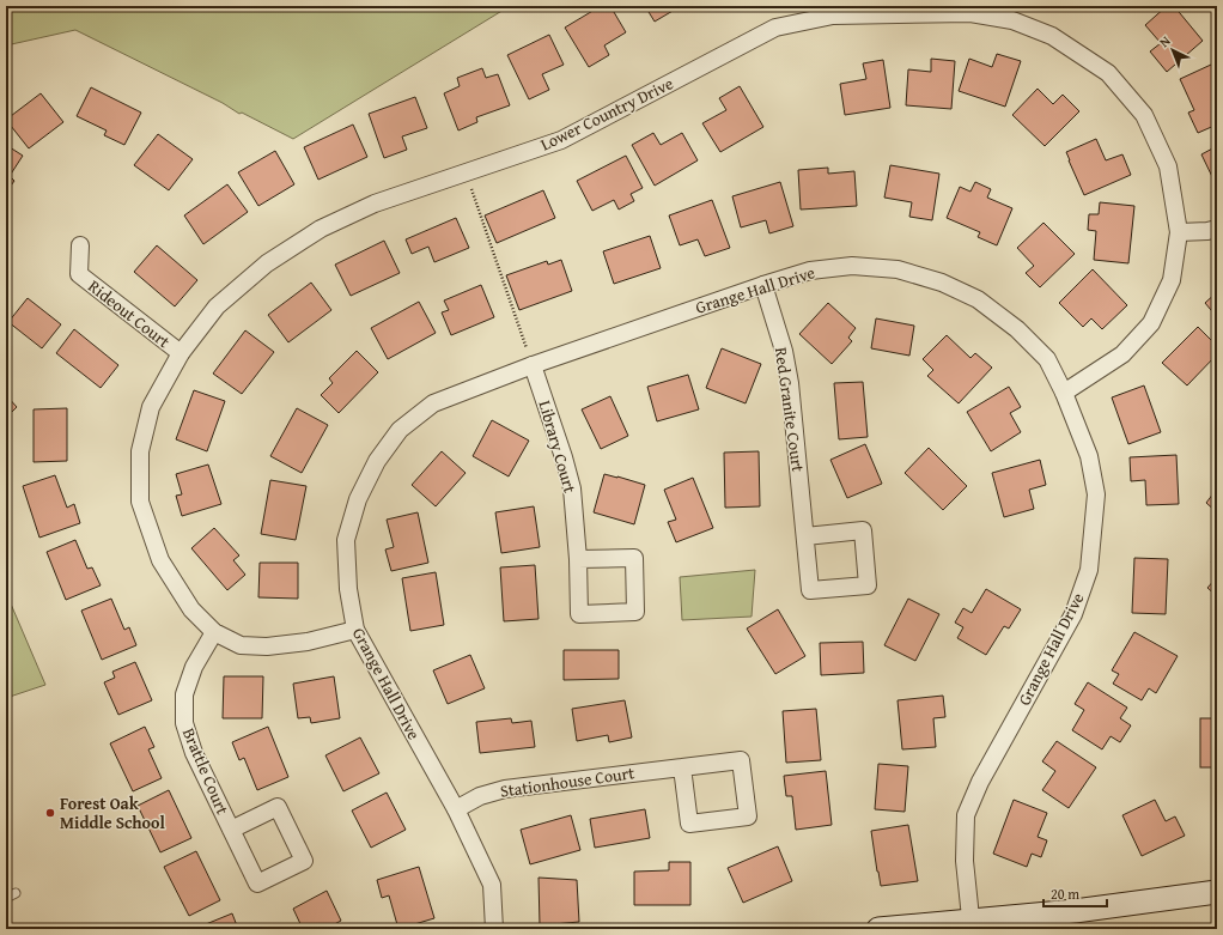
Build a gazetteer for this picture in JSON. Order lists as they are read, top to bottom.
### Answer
{
  "streets": {
    "street": [
      "Lower Country Drive",
      "Grange Hall Drive",
      "Rideout Court",
      "Red Granite Court",
      "Library Court",
      "Brattle Court",
      "Stationhouse Court"
    ]
  },
  "crossings": [
    ["Lower Country Drive", "Grange Hall Drive"],
    ["Lower Country Drive", "Rideout Court"],
    ["Lower Country Drive", "Brattle Court"],
    ["Grange Hall Drive", "Red Granite Court"],
    ["Grange Hall Drive", "Library Court"],
    ["Grange Hall Drive", "Stationhouse Court"]
  ],
  "places": ["Forest Oak Middle School"],
  "scale_bar": "20 m",
  "north": "top left"
}
